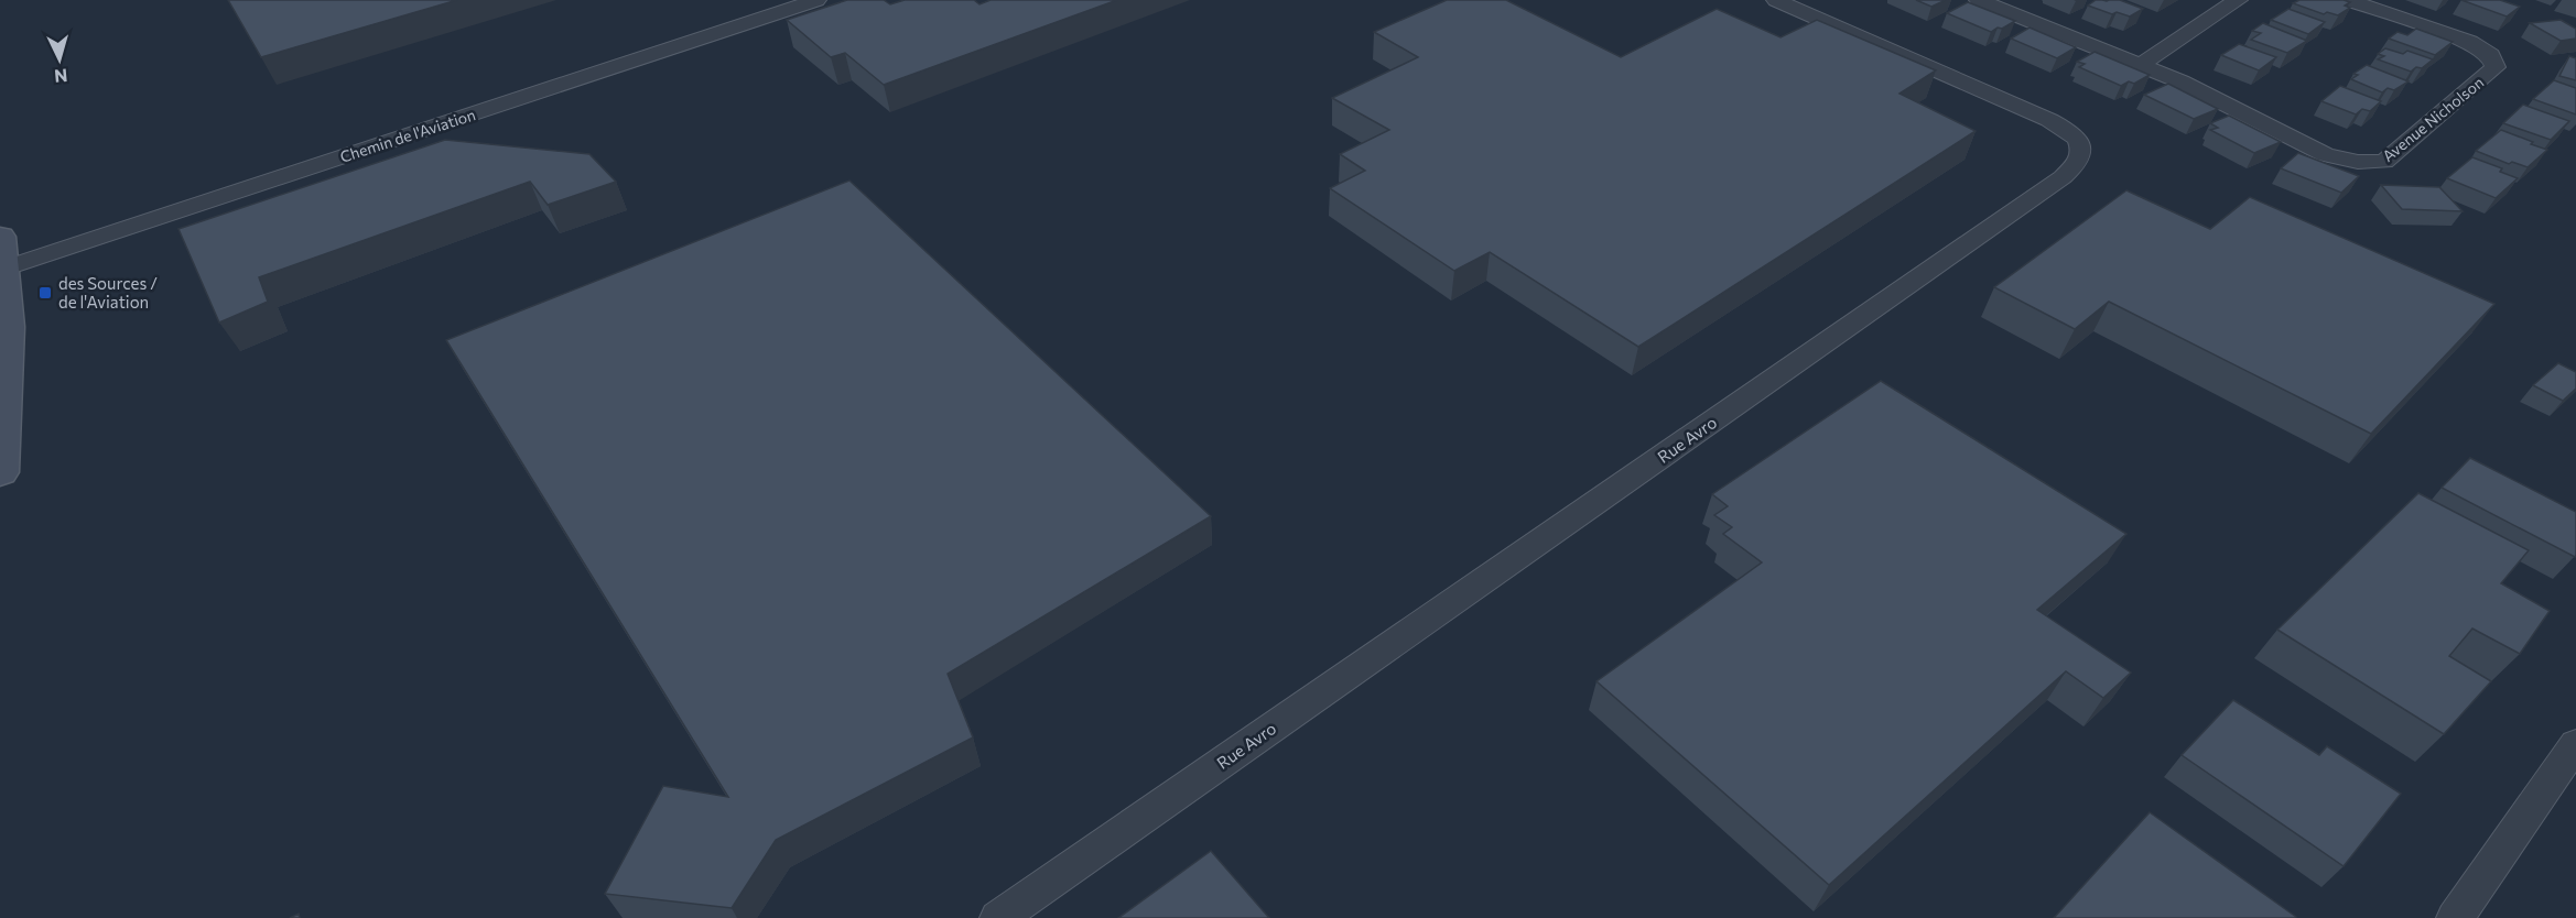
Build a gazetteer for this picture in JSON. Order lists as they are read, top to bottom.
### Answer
{
  "streets": {
    "street": ["Avenue Nicholson", "Chemin de l'Aviation", "Rue Avro"]
  },
  "places": {
    "transit": ["des Sources / de l'Aviation"]
  },
  "north": "bottom"
}
